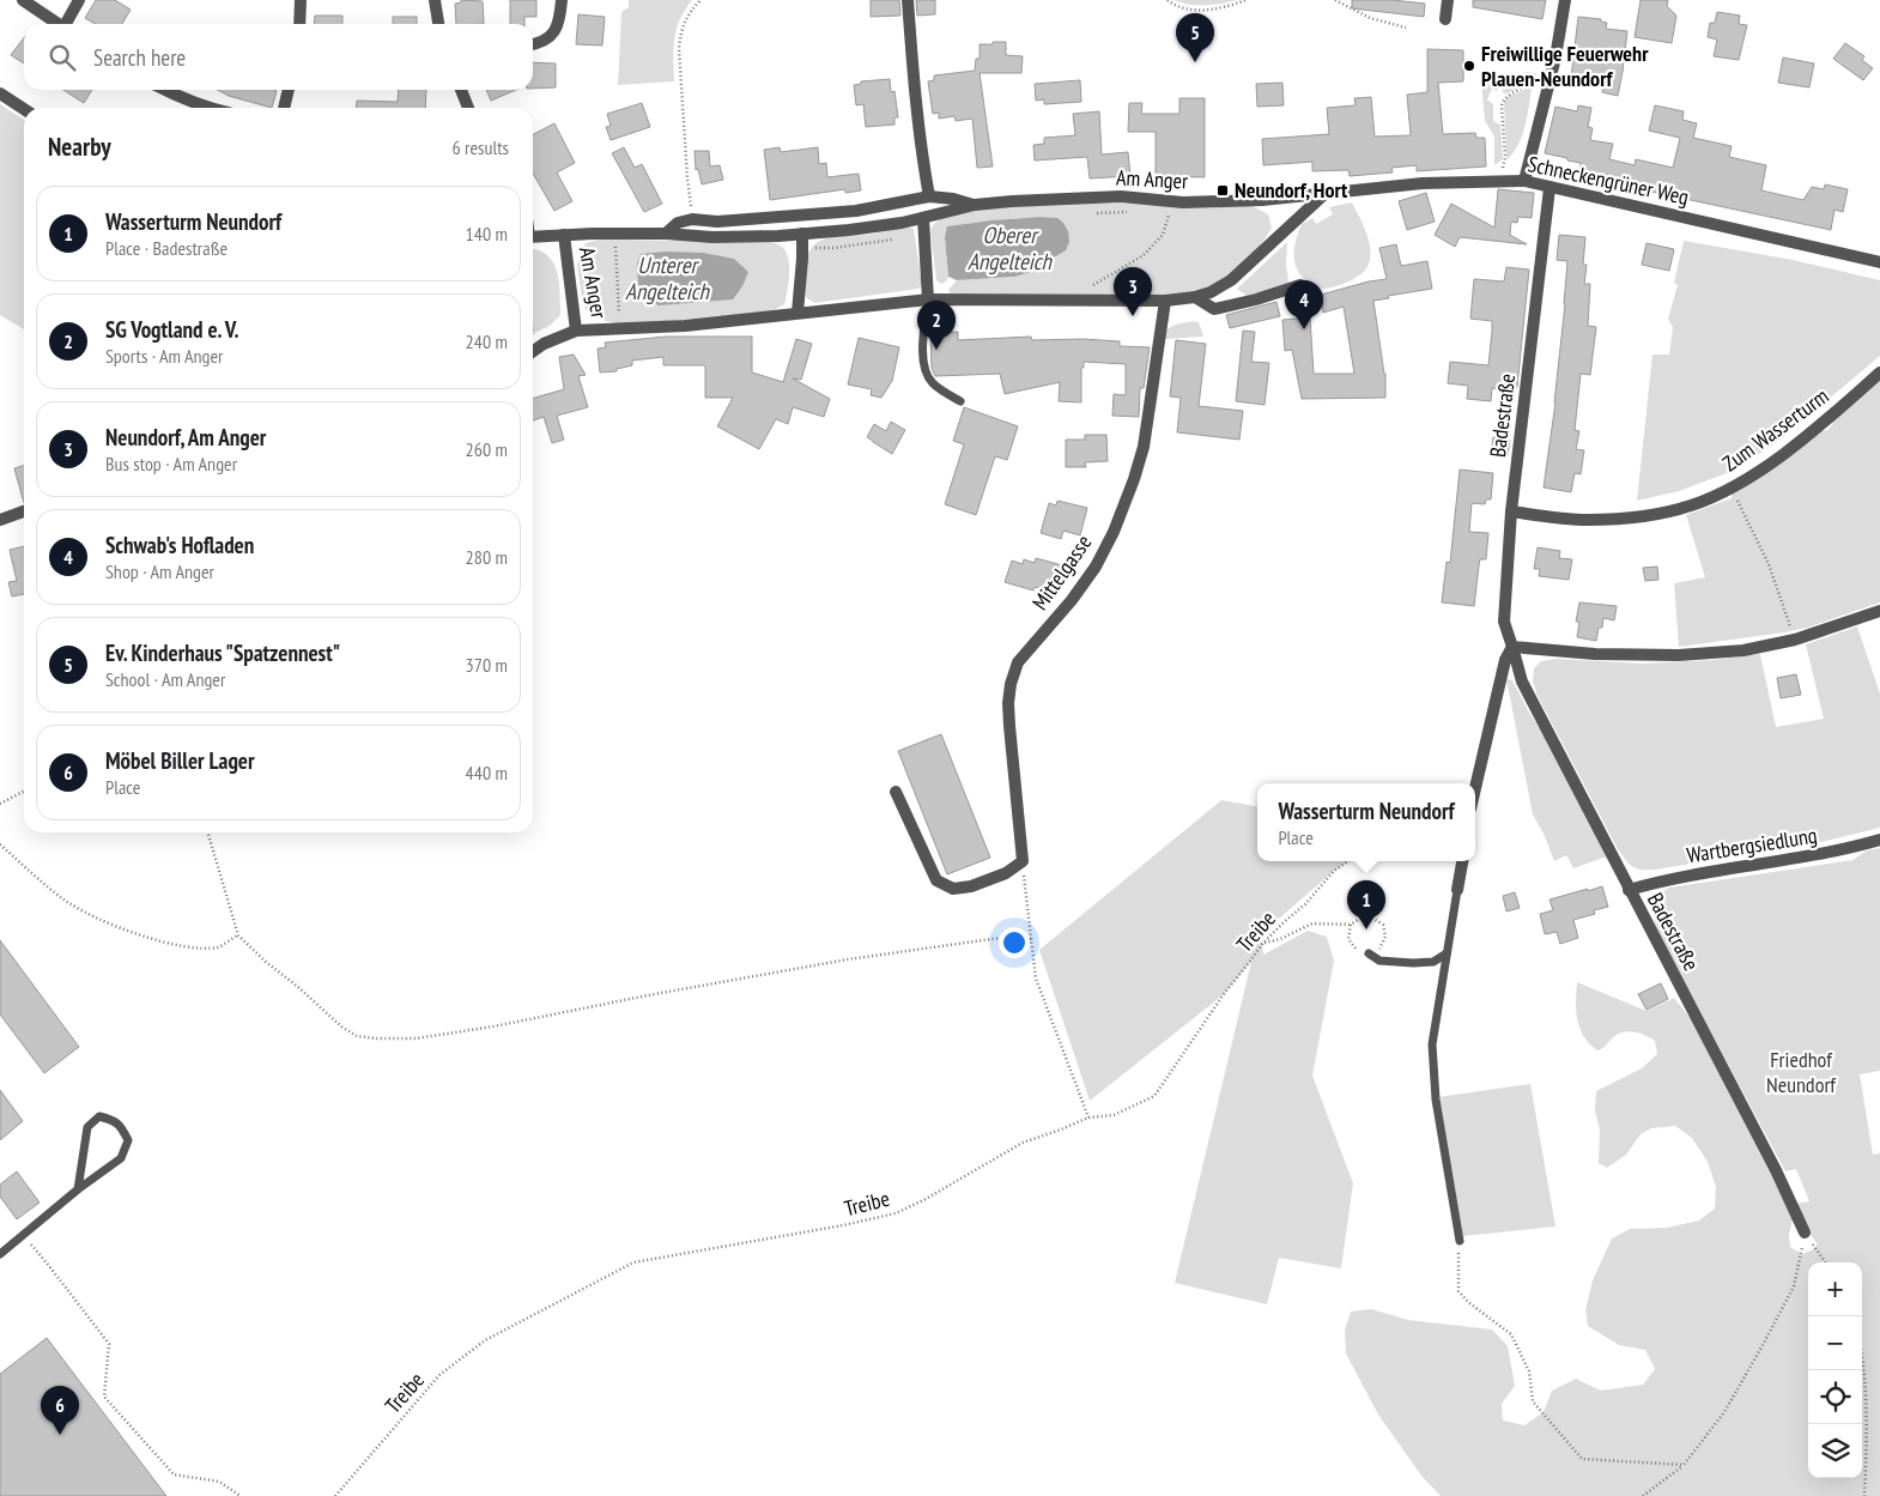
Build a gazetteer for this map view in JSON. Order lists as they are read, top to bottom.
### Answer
{
  "streets": {
    "street": [
      "Am Anger",
      "Schneckengrüner Weg",
      "Badestraße",
      "Zum Wasserturm",
      "Mittelgasse",
      "Wartbergsiedlung"
    ],
    "path": ["Treibe"]
  },
  "crossings": [
    ["Am Anger", "Schneckengrüner Weg"],
    ["Am Anger", "Mittelgasse"],
    ["Schneckengrüner Weg", "Badestraße"],
    ["Badestraße", "Zum Wasserturm"],
    ["Badestraße", "Wartbergsiedlung"]
  ],
  "water": ["Oberer Angelteich", "Unterer Angelteich"],
  "parks": ["Friedhof Neundorf"],
  "places": {
    "other": ["Freiwillige Feuerwehr Plauen-Neundorf"],
    "transit": ["Neundorf, Hort"]
  },
  "page": {
    "pins": [
      "5",
      "3",
      "4",
      "2",
      "1",
      "6"
    ],
    "search": "Search here",
    "heading": ["Nearby", "6 results"],
    "list": [
      {
        "mark": "1",
        "name": "Wasserturm Neundorf",
        "note": "Place · Badestraße",
        "value": "140 m"
      },
      {
        "mark": "2",
        "name": "SG Vogtland e. V.",
        "note": "Sports · Am Anger",
        "value": "240 m"
      },
      {
        "mark": "3",
        "name": "Neundorf, Am Anger",
        "note": "Bus stop · Am Anger",
        "value": "260 m"
      },
      {
        "mark": "4",
        "name": "Schwab's Hofladen",
        "note": "Shop · Am Anger",
        "value": "280 m"
      },
      {
        "mark": "5",
        "name": "Ev. Kinderhaus \"Spatzennest\"",
        "note": "School · Am Anger",
        "value": "370 m"
      },
      {
        "mark": "6",
        "name": "Möbel Biller Lager",
        "note": "Place",
        "value": "440 m"
      }
    ],
    "popup": ["Wasserturm Neundorf", "Place"],
    "map_buttons": ["+", "−"]
  }
}
